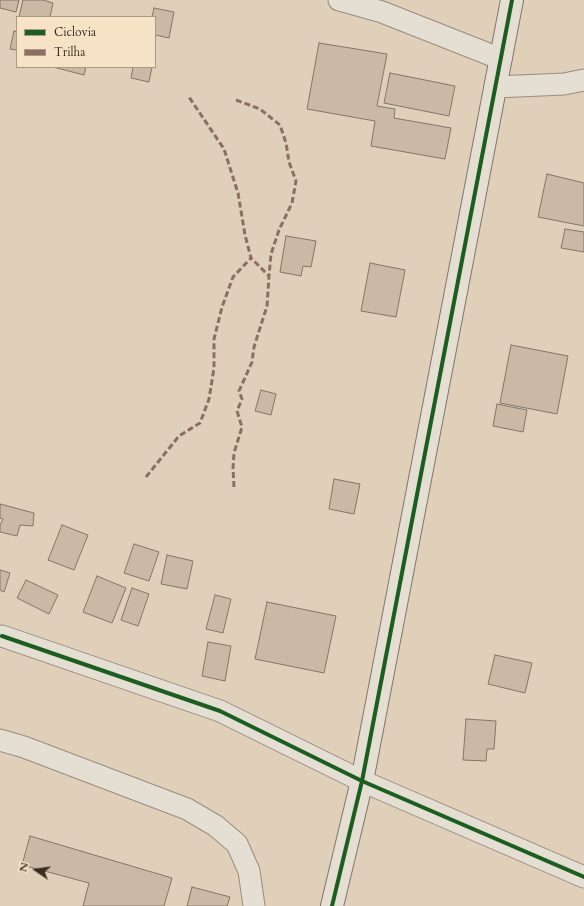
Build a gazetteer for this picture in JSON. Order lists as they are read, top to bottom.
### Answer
{
  "legend": ["Ciclovia", "Trilha"],
  "north": "left"
}
